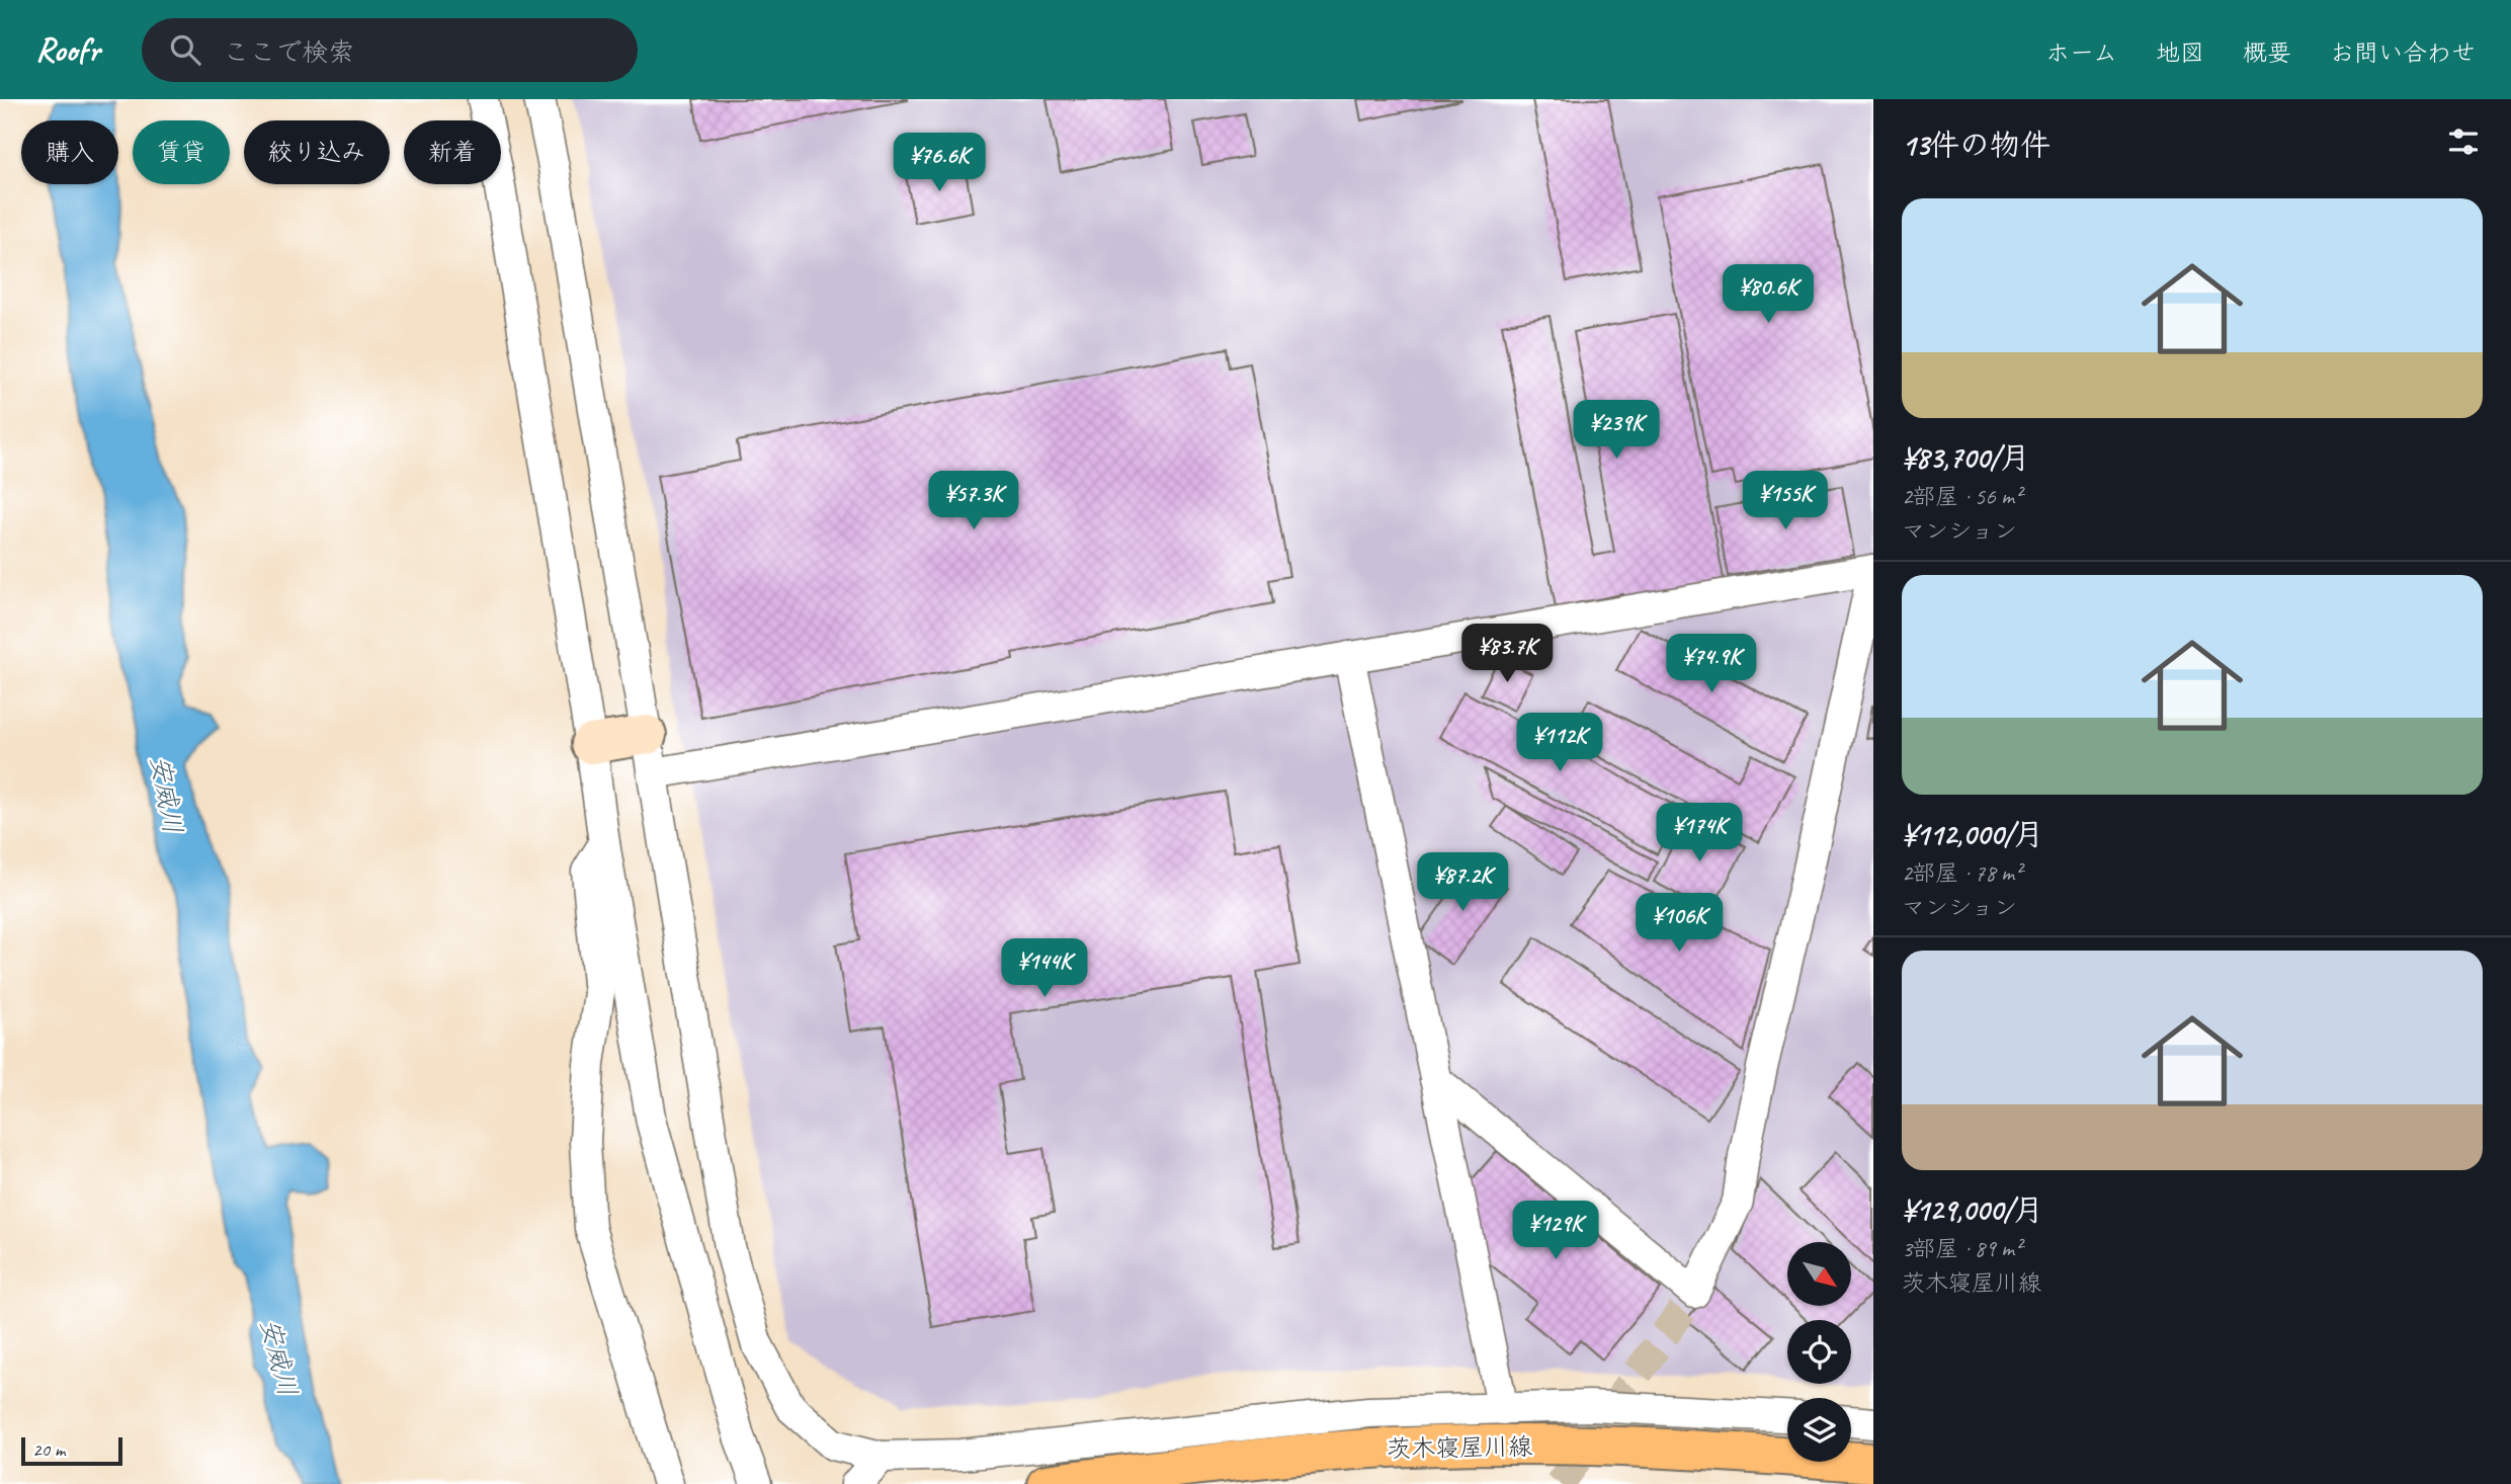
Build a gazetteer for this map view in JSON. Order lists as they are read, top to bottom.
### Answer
{
  "streets": {
    "main road": ["茨木寝屋川線"]
  },
  "water": ["安威川"],
  "scale_bar": "20 m",
  "north": "bottom right",
  "page": {
    "header": "Roofr",
    "search": "ここで検索",
    "nav": [
      "ホーム",
      "地図",
      "概要",
      "お問い合わせ"
    ],
    "heading": "13件の物件",
    "chip": [
      "購入",
      "賃貸",
      "絞り込み",
      "新着"
    ],
    "price": [
      "¥76.6K",
      "¥80.6K",
      "¥239K",
      "¥57.3K",
      "¥155K",
      "¥83.7K",
      "¥74.9K",
      "¥112K",
      "¥174K",
      "¥87.2K",
      "¥106K",
      "¥144K",
      "¥129K"
    ],
    "list": [
      {
        "name": "¥83,700/月",
        "note": "2部屋 · 56 m² · マンション"
      },
      {
        "name": "¥112,000/月",
        "note": "2部屋 · 78 m² · マンション"
      },
      {
        "name": "¥129,000/月",
        "note": "3部屋 · 89 m² · 茨木寝屋川線"
      }
    ],
    "scale": "20 m"
  }
}
